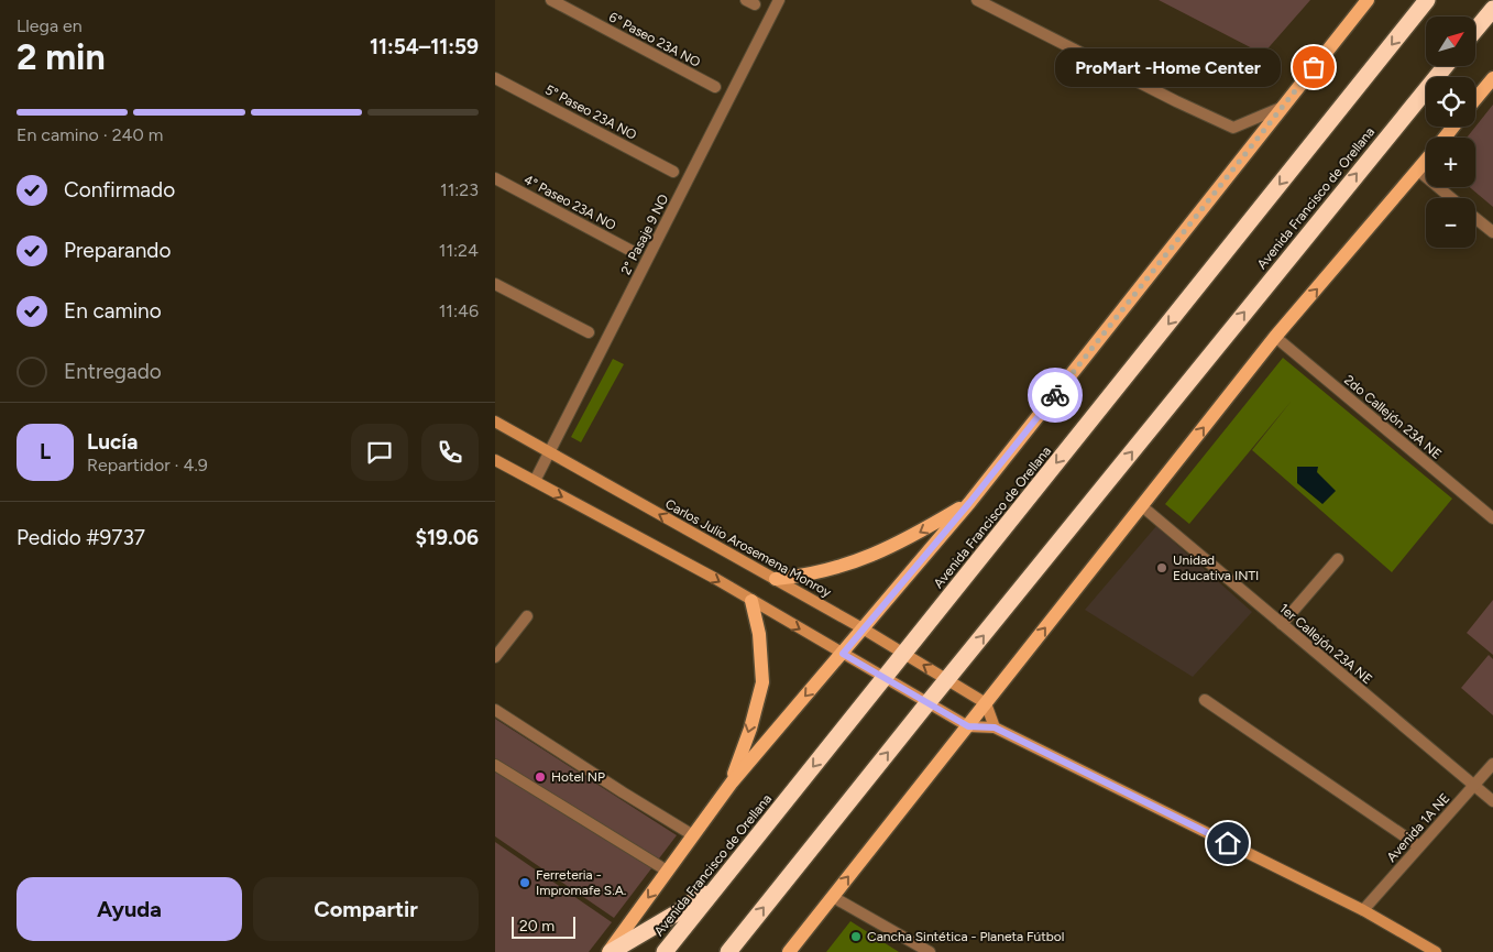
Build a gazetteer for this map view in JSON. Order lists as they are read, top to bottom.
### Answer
{
  "streets": {
    "highway": ["Avenida Francisco de Orellana"],
    "main road": ["Carlos Julio Arosemena Monroy"],
    "street": [
      "6° Paseo 23A NO",
      "5° Paseo 23A NO",
      "4° Paseo 23A NO",
      "2° Pasaje 9 NO",
      "2do Callejón 23A NE",
      "1er Callejón 23A NE",
      "Avenida 1A NE"
    ]
  },
  "crossings": [
    ["Avenida Francisco de Orellana", "Carlos Julio Arosemena Monroy"],
    ["2° Pasaje 9 NO", "Carlos Julio Arosemena Monroy"],
    ["1er Callejón 23A NE", "Avenida 1A NE"]
  ],
  "places": [
    "ProMart -Home Center",
    "Unidad Educativa INTI",
    "Hotel NP",
    "Ferreteria - Impromafe S.A.",
    "Cancha Sintética - Planeta Fútbol"
  ],
  "scale_bar": "20 m",
  "north": "top right",
  "page": {
    "heading": ["2 min", "Llega en", "11:54–11:59"],
    "panel": [
      "Lucía",
      "Repartidor · 4.9",
      "Pedido #9737",
      "$19.06"
    ],
    "map_buttons": ["+", "−"],
    "bubble": "ProMart -Home Center",
    "bar": "En camino · 240 m",
    "list": [
      ["Confirmado", "11:23"],
      ["Preparando", "11:24"],
      ["En camino", "11:46"],
      "Entregado"
    ],
    "round": "L",
    "buttons": ["Ayuda", "Compartir"],
    "scale": "20 m"
  }
}
